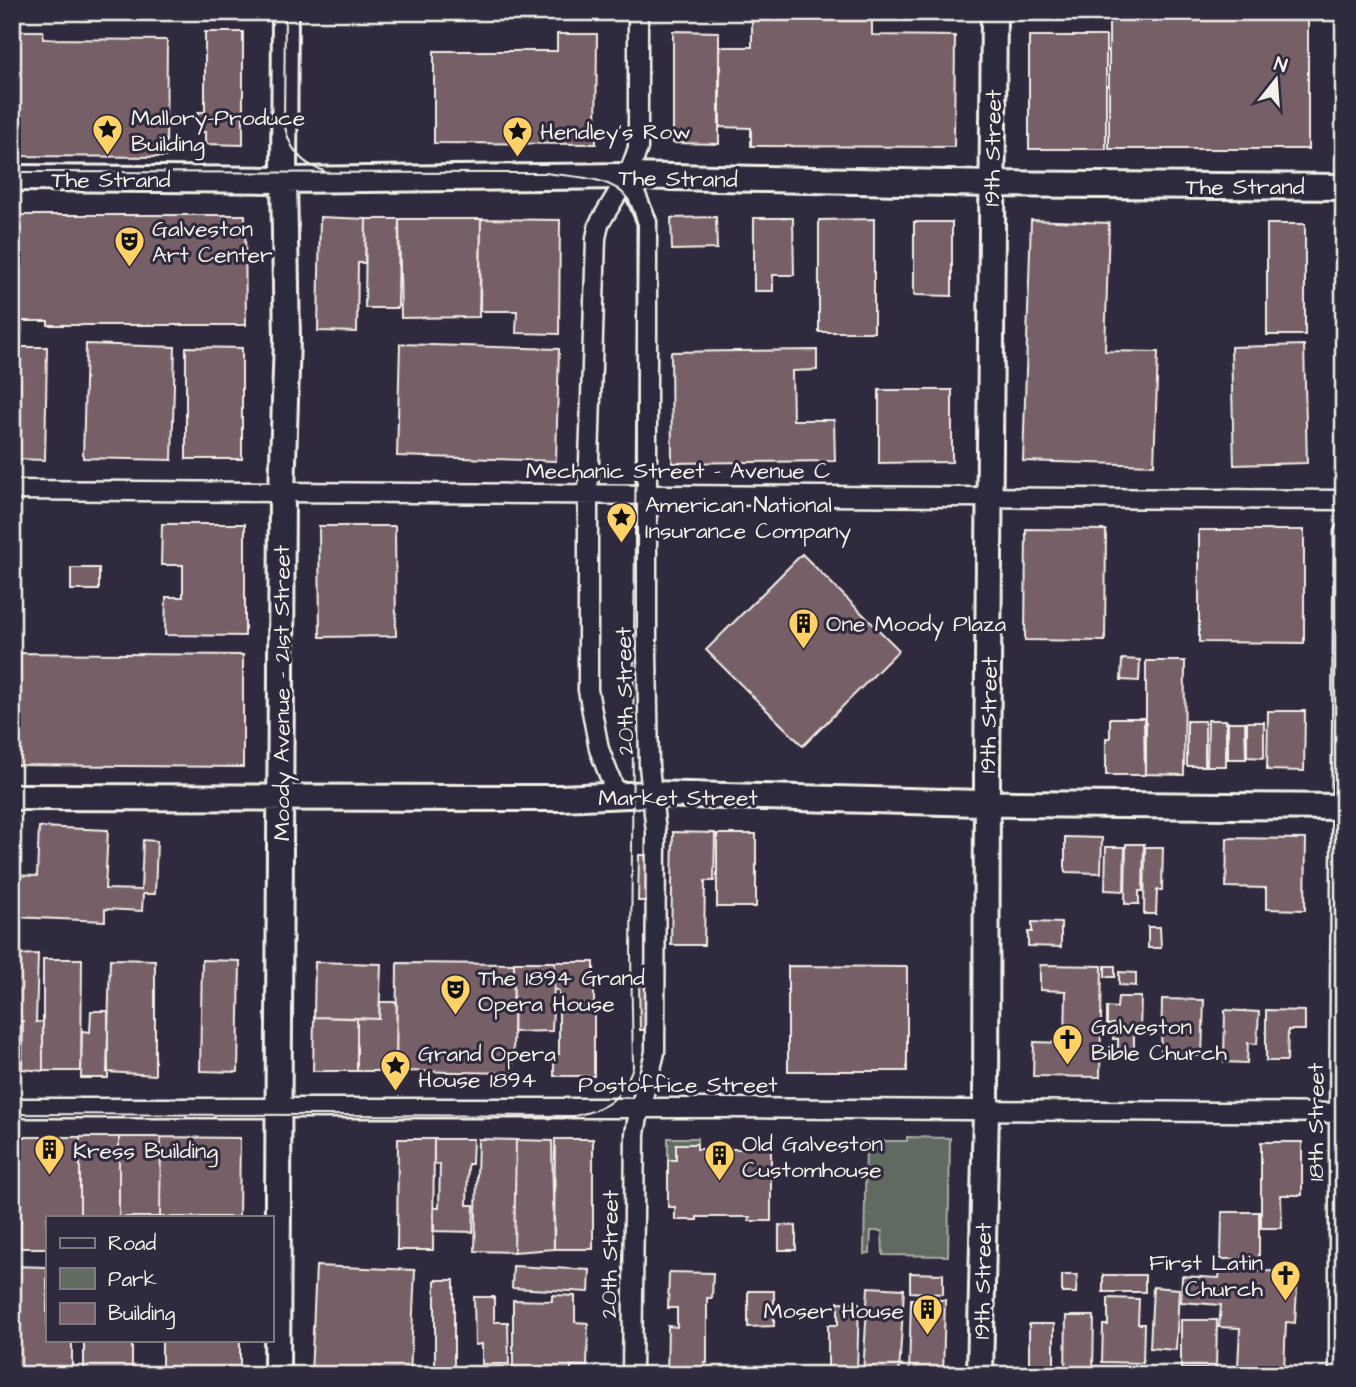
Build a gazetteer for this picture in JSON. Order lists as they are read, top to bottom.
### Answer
{
  "streets": {
    "street": [
      "19th Street",
      "The Strand",
      "Mechanic Street - Avenue C",
      "20th Street",
      "Moody Avenue - 21st Street",
      "Market Street",
      "Postoffice Street",
      "18th Street"
    ]
  },
  "crossings": [
    ["19th Street", "The Strand"],
    ["19th Street", "Mechanic Street - Avenue C"],
    ["19th Street", "Market Street"],
    ["19th Street", "Postoffice Street"],
    ["The Strand", "20th Street"],
    ["The Strand", "Moody Avenue - 21st Street"],
    ["Mechanic Street - Avenue C", "20th Street"],
    ["Mechanic Street - Avenue C", "Moody Avenue - 21st Street"],
    ["20th Street", "Market Street"],
    ["20th Street", "Postoffice Street"],
    ["Moody Avenue - 21st Street", "Market Street"],
    ["Moody Avenue - 21st Street", "Postoffice Street"],
    ["Market Street", "18th Street"],
    ["Postoffice Street", "18th Street"]
  ],
  "places": {
    "place": [
      "Mallory-Produce Building",
      "Hendley's Row",
      "American National Insurance Company",
      "Grand Opera House 1894"
    ],
    "theatre": ["Galveston Art Center", "The 1894 Grand Opera House"],
    "building": [
      "One Moody Plaza",
      "Kress Building",
      "Old Galveston Customhouse",
      "Moser House"
    ],
    "church": ["Galveston Bible Church", "First Latin Church"]
  },
  "legend": ["Road", "Park", "Building"],
  "north": "top"
}
